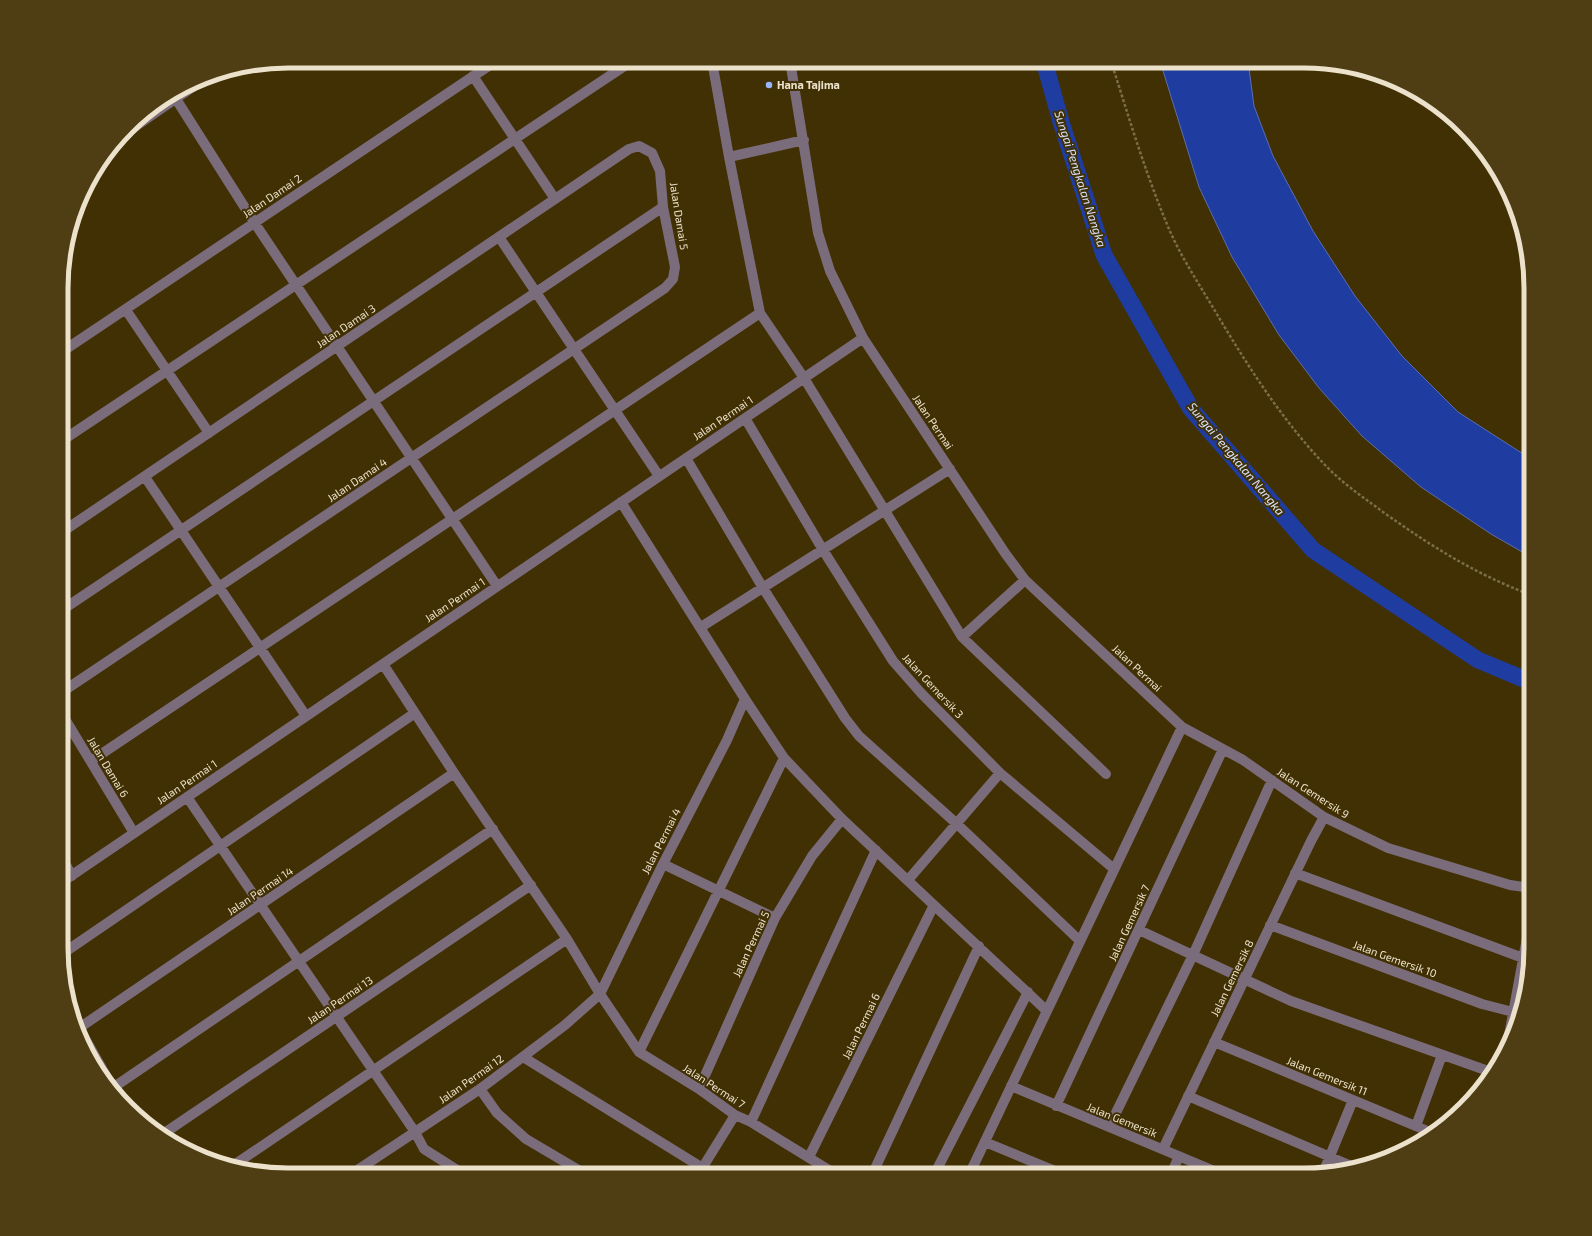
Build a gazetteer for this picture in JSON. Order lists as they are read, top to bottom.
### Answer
{
  "streets": {
    "street": [
      "Jalan Damai 2",
      "Jalan Damai 5",
      "Jalan Damai 3",
      "Jalan Permai 1",
      "Jalan Permai",
      "Jalan Damai 4",
      "Jalan Gemersik 3",
      "Jalan Damai 6",
      "Jalan Gemersik 9",
      "Jalan Permai 4",
      "Jalan Permai 14",
      "Jalan Gemersik 7",
      "Jalan Permai 5",
      "Jalan Gemersik 10",
      "Jalan Gemersik 8",
      "Jalan Permai 13",
      "Jalan Permai 6",
      "Jalan Gemersik 11",
      "Jalan Permai 12",
      "Jalan Permai 7",
      "Jalan Gemersik"
    ]
  },
  "crossings": [
    ["Jalan Damai 5", "Jalan Damai 3"],
    ["Jalan Damai 5", "Jalan Damai 4"],
    ["Jalan Permai 1", "Jalan Permai"],
    ["Jalan Permai 1", "Jalan Gemersik 3"],
    ["Jalan Permai 1", "Jalan Damai 6"],
    ["Jalan Permai 1", "Jalan Permai 7"],
    ["Jalan Permai", "Jalan Gemersik 9"],
    ["Jalan Gemersik 9", "Jalan Gemersik 7"],
    ["Jalan Gemersik 9", "Jalan Gemersik 8"],
    ["Jalan Permai 4", "Jalan Permai 12"],
    ["Jalan Permai 4", "Jalan Permai 7"],
    ["Jalan Permai 14", "Jalan Permai 7"],
    ["Jalan Gemersik 7", "Jalan Gemersik"],
    ["Jalan Permai 5", "Jalan Permai 7"],
    ["Jalan Gemersik 10", "Jalan Gemersik 8"],
    ["Jalan Gemersik 8", "Jalan Gemersik 11"],
    ["Jalan Gemersik 8", "Jalan Gemersik"],
    ["Jalan Permai 13", "Jalan Permai 7"],
    ["Jalan Permai 6", "Jalan Permai 7"],
    ["Jalan Permai 12", "Jalan Permai 7"]
  ],
  "water": ["Sungai Pengkalan Nangka"],
  "places": ["Hana Tajima"]
}
